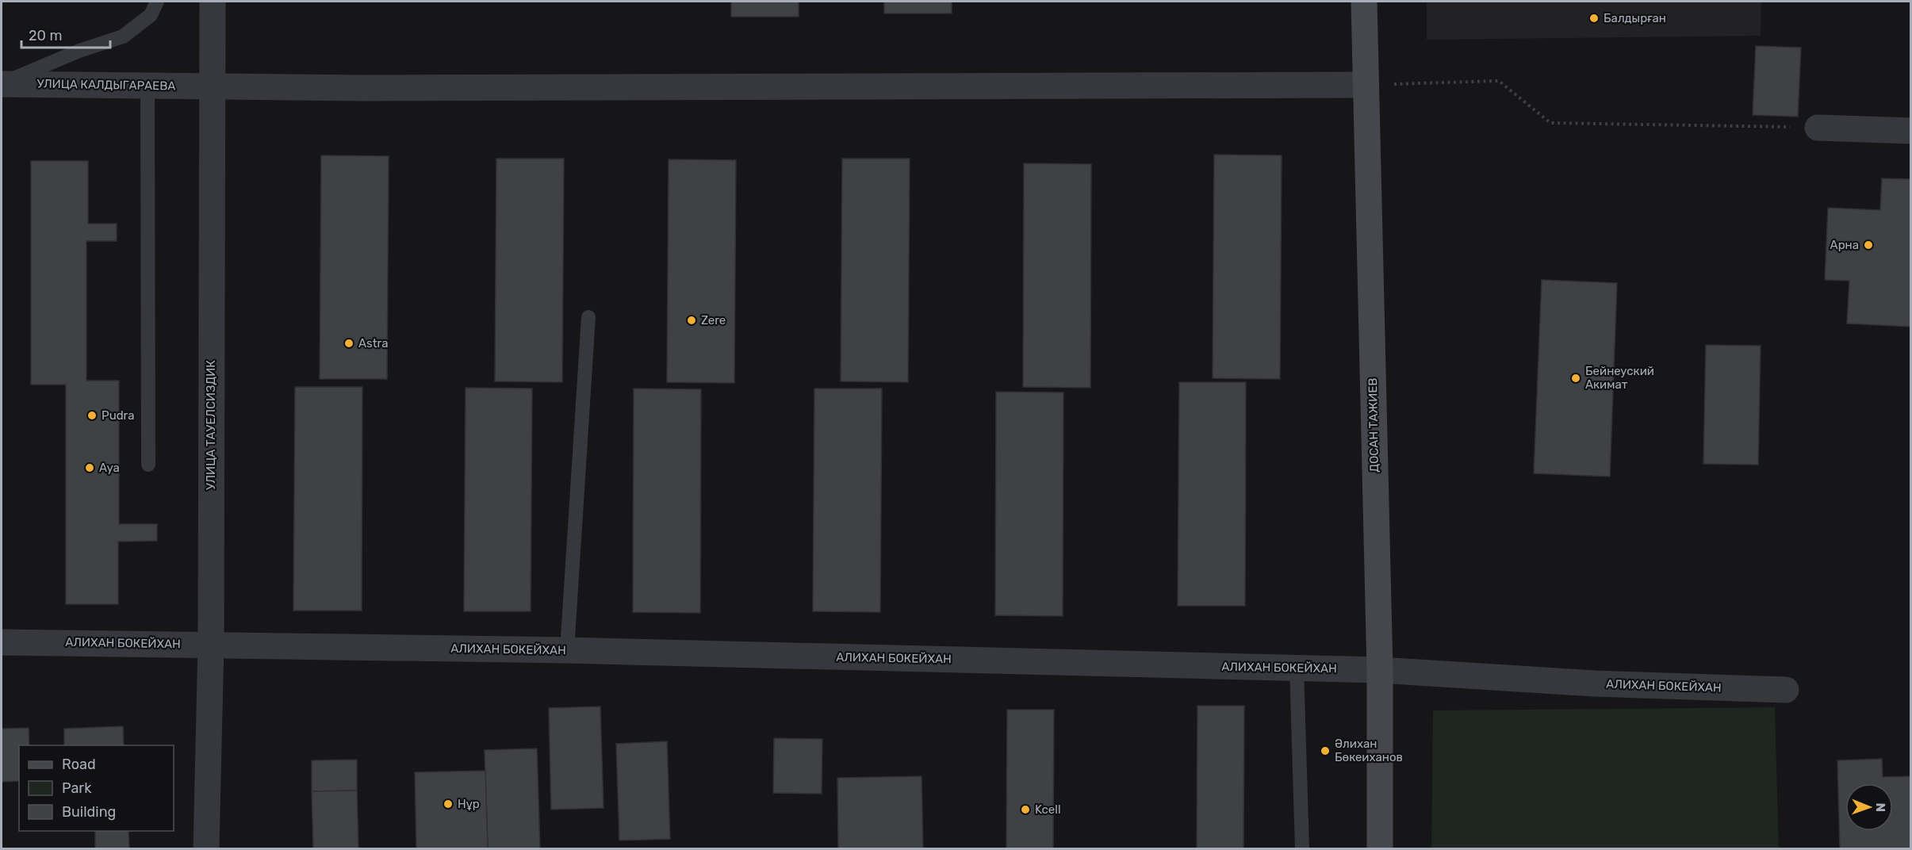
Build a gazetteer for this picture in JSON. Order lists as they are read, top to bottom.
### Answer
{
  "streets": {
    "street": [
      "УЛИЦА КАЛДЫГАРАЕВА",
      "УЛИЦА ТАУЕЛСИЗДИК",
      "ДОСАН ТАЖИЕВ",
      "АЛИХАН БОКЕЙХАН"
    ]
  },
  "crossings": [
    ["УЛИЦА КАЛДЫГАРАЕВА", "УЛИЦА ТАУЕЛСИЗДИК"],
    ["УЛИЦА КАЛДЫГАРАЕВА", "ДОСАН ТАЖИЕВ"],
    ["УЛИЦА ТАУЕЛСИЗДИК", "АЛИХАН БОКЕЙХАН"],
    ["ДОСАН ТАЖИЕВ", "АЛИХАН БОКЕЙХАН"]
  ],
  "places": [
    "Балдырған",
    "Арна",
    "Zere",
    "Astra",
    "Бейнеуский Акимат",
    "Pudra",
    "Aya",
    "Әлихан Бөкеиханов",
    "Нұр",
    "Kcell"
  ],
  "legend": ["Road", "Park", "Building"],
  "scale_bar": "20 m",
  "north": "right"
}
